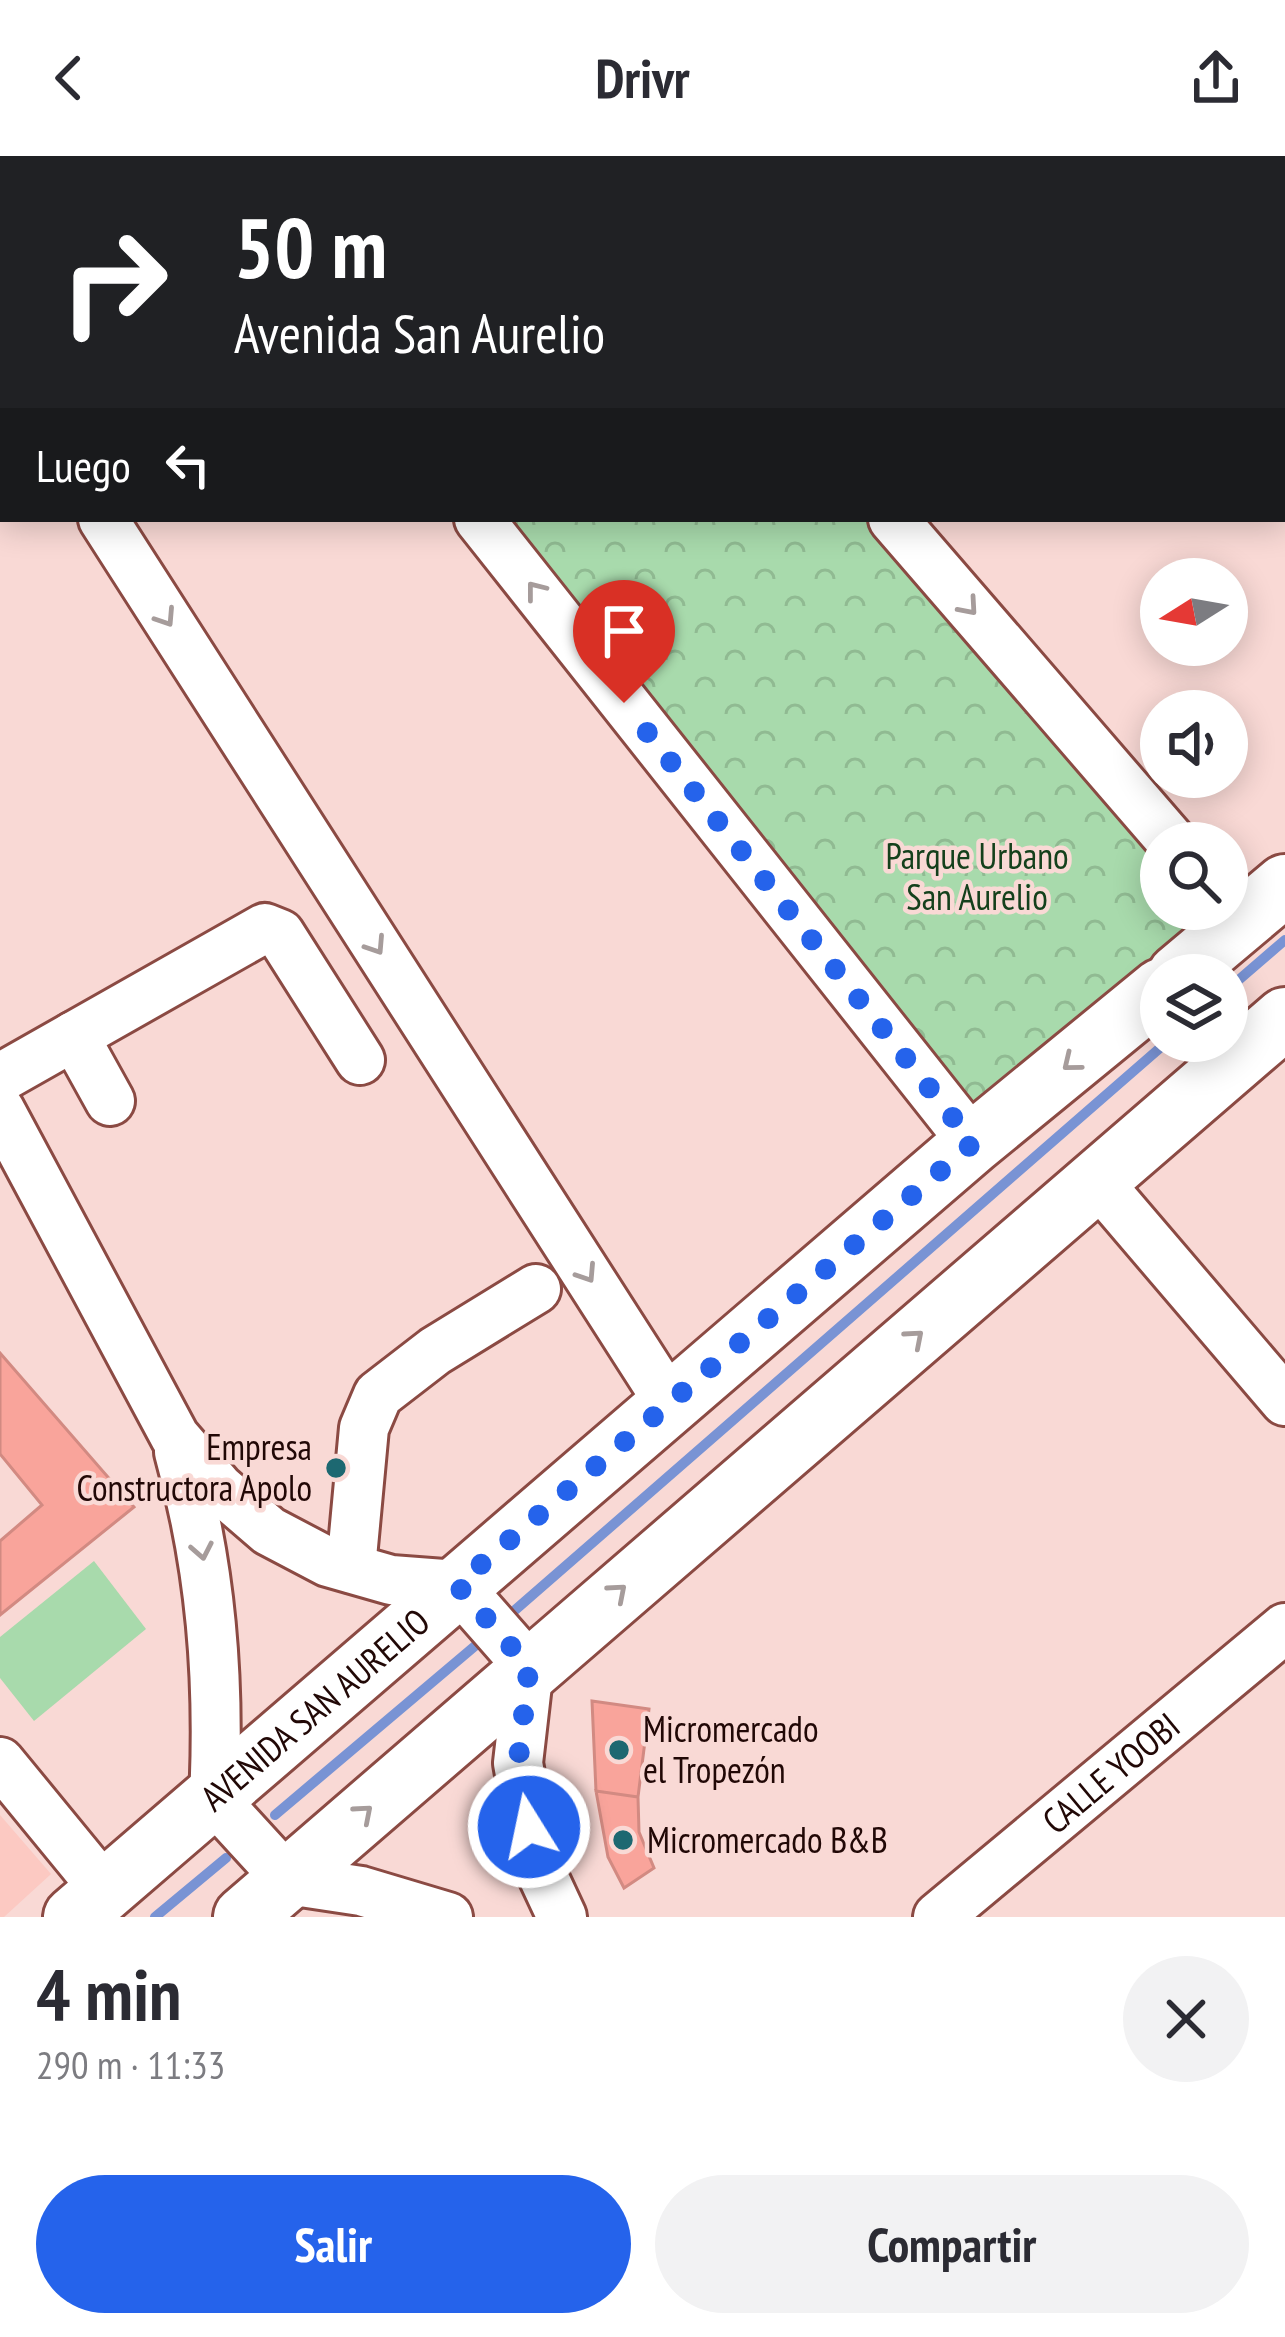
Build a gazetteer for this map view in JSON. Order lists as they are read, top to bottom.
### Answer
{
  "streets": {
    "main road": ["AVENIDA SAN AURELIO"],
    "street": ["CALLE YOOBI"]
  },
  "parks": ["Parque Urbano San Aurelio"],
  "places": ["Empresa Constructora Apolo", "Micromercado el Tropezón", "Micromercado B&B"],
  "north": "left",
  "page": {
    "header": "Drivr",
    "turn": ["50 m", "Avenida San Aurelio"],
    "then": "Luego",
    "heading": ["4 min", "290 m · 11:33"],
    "buttons": ["Salir", "Compartir"]
  }
}
